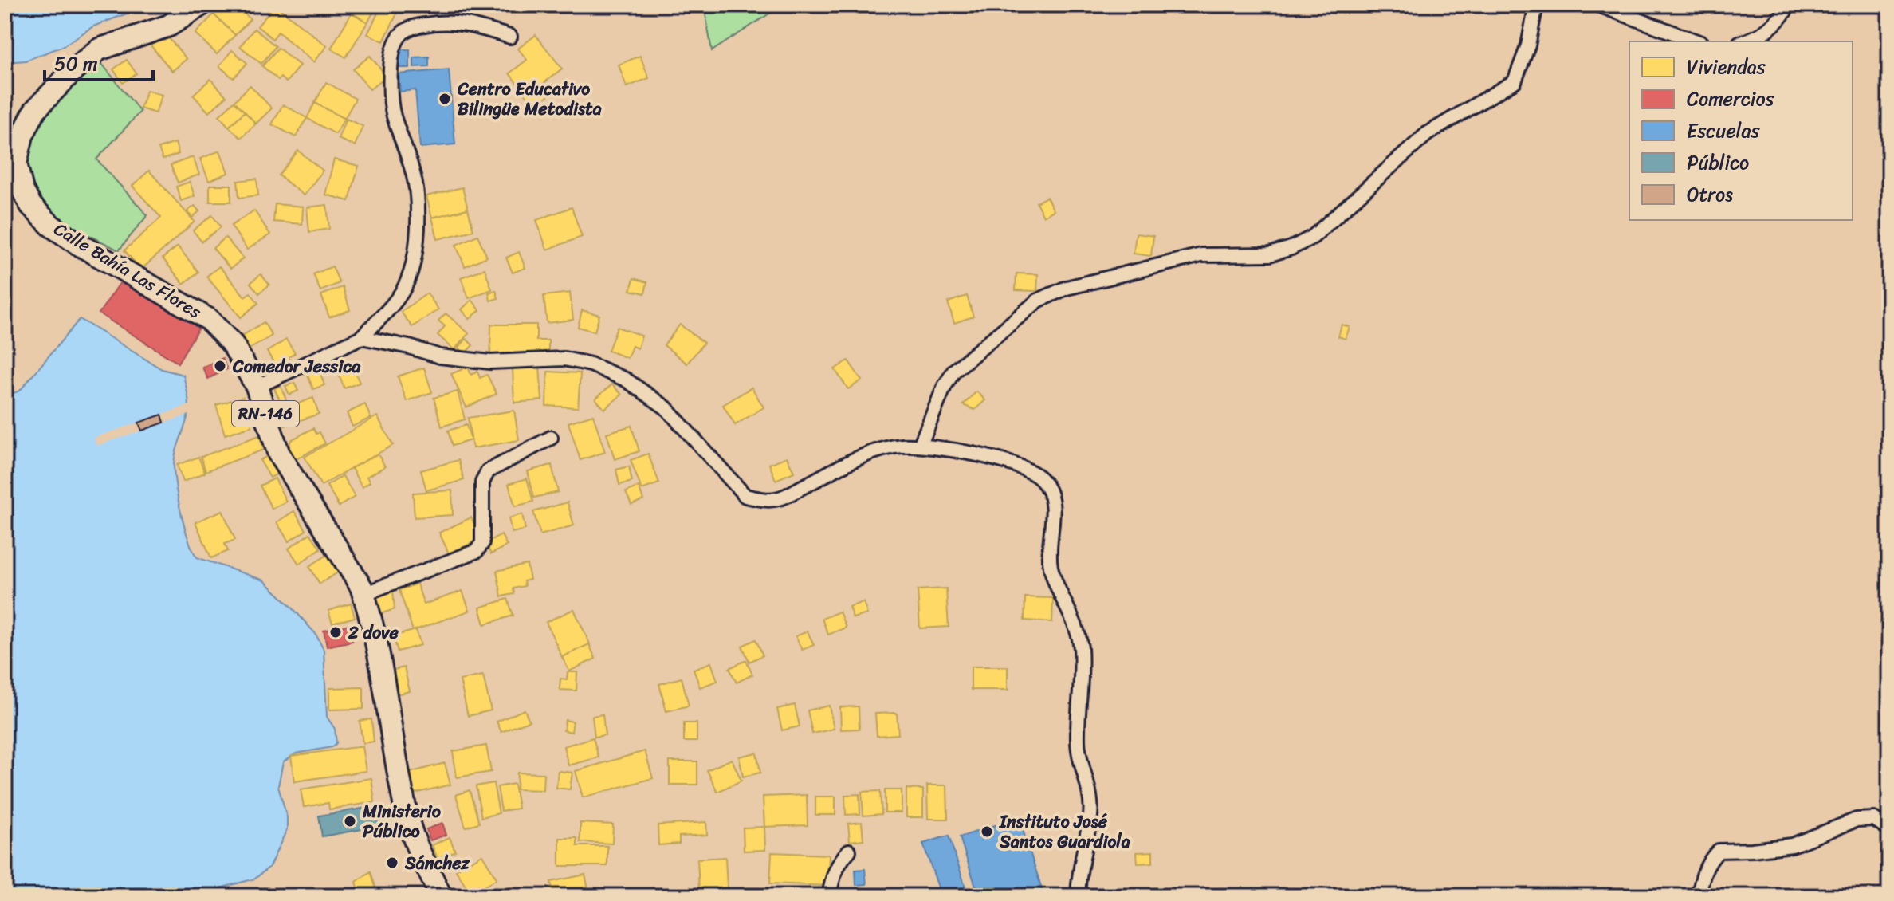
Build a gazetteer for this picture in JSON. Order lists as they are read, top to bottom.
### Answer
{
  "streets": {
    "main road": ["Calle Bahía Las Flores", "RN-146"]
  },
  "places": [
    "Centro Educativo Bilingüe Metodista",
    "Comedor Jessica",
    "2 dove",
    "Ministerio Público",
    "Instituto José Santos Guardiola",
    "Sánchez"
  ],
  "legend": [
    "Viviendas",
    "Comercios",
    "Escuelas",
    "Público",
    "Otros"
  ],
  "scale_bar": "50 m"
}
